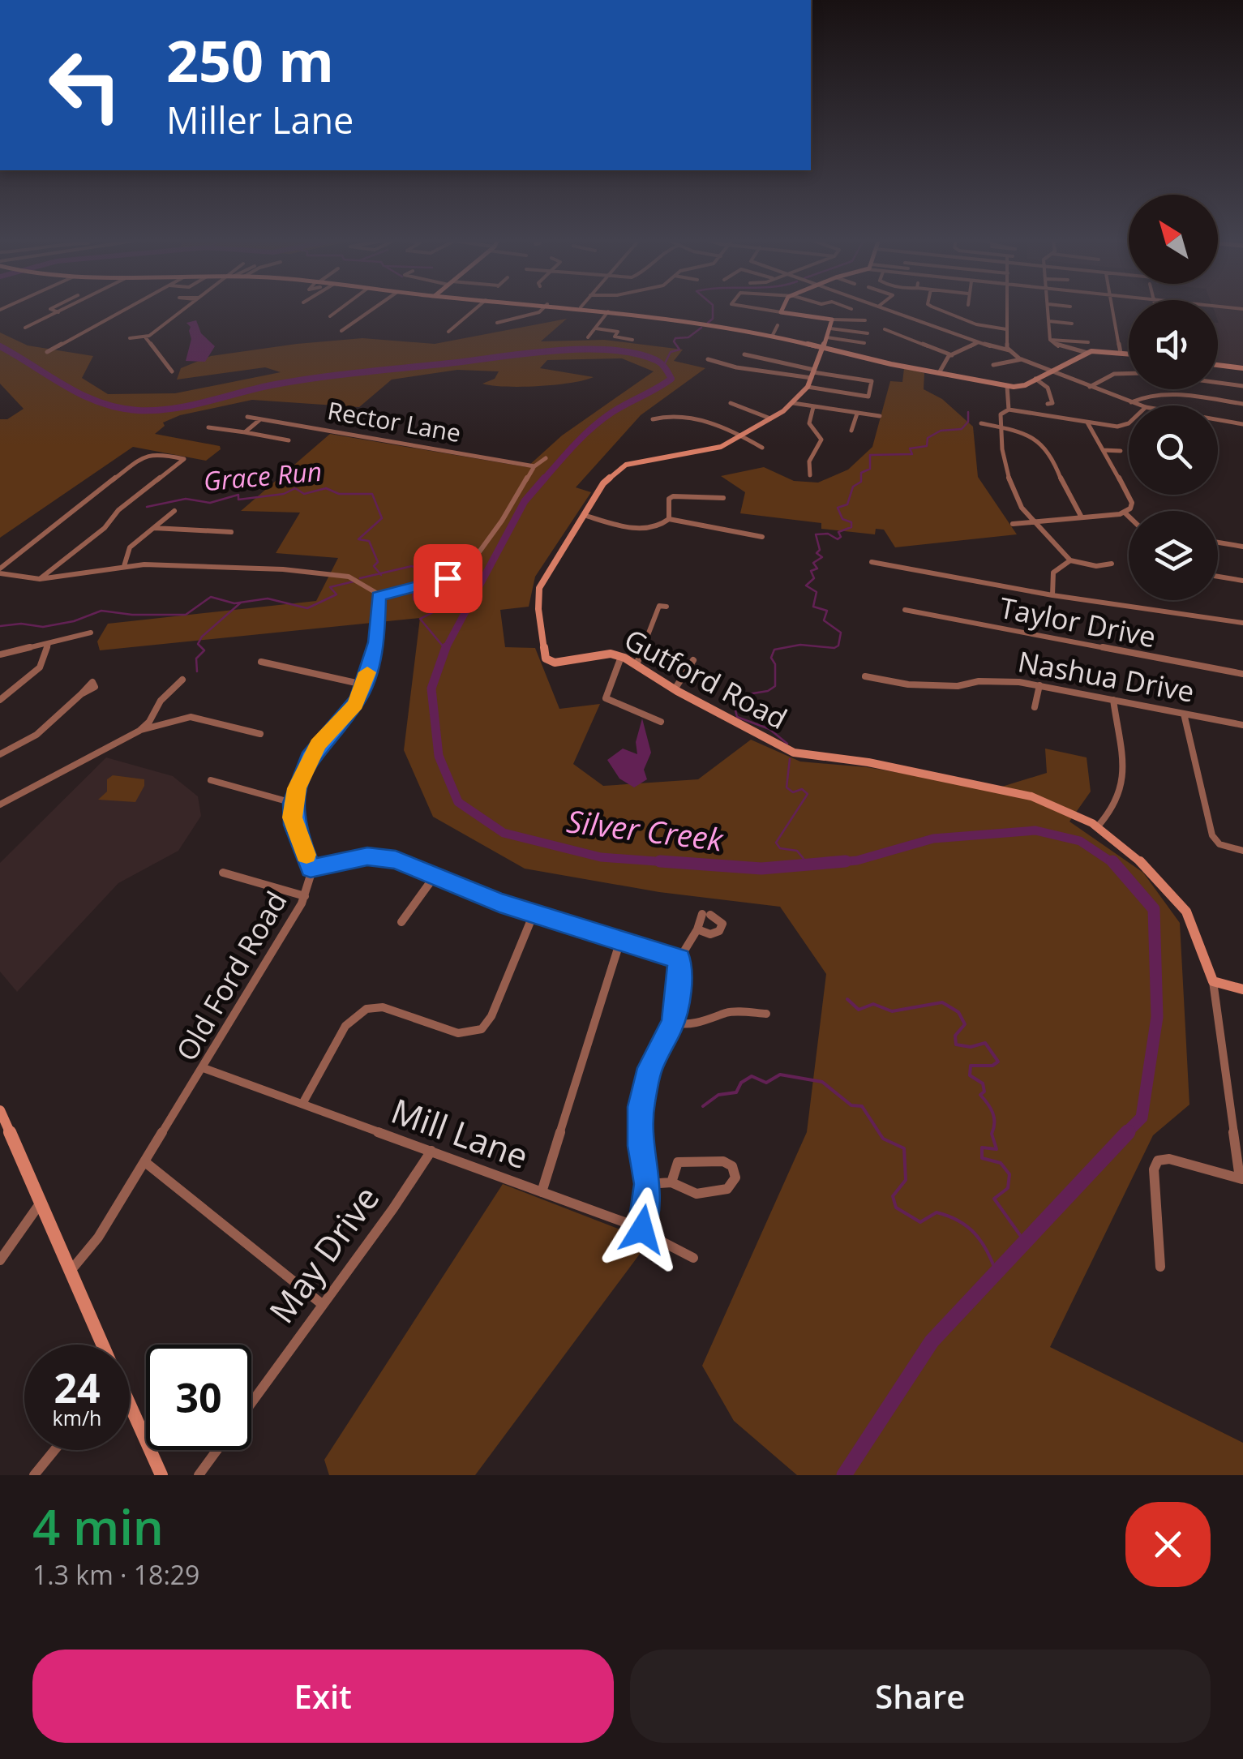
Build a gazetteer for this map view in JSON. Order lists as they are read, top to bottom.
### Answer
{
  "streets": {
    "main road": ["Gutford Road"],
    "street": [
      "Rector Lane",
      "Taylor Drive",
      "Nashua Drive",
      "Old Ford Road",
      "Mill Lane",
      "May Drive"
    ]
  },
  "crossings": [
    ["Old Ford Road", "Mill Lane"],
    ["Mill Lane", "May Drive"]
  ],
  "water": ["Grace Run", "Silver Creek"],
  "north": "top left",
  "page": {
    "turn": ["250 m", "Miller Lane"],
    "speed": "24 km/h",
    "limit": "30",
    "heading": ["4 min", "1.3 km · 18:29"],
    "buttons": ["Exit", "Share"]
  }
}
